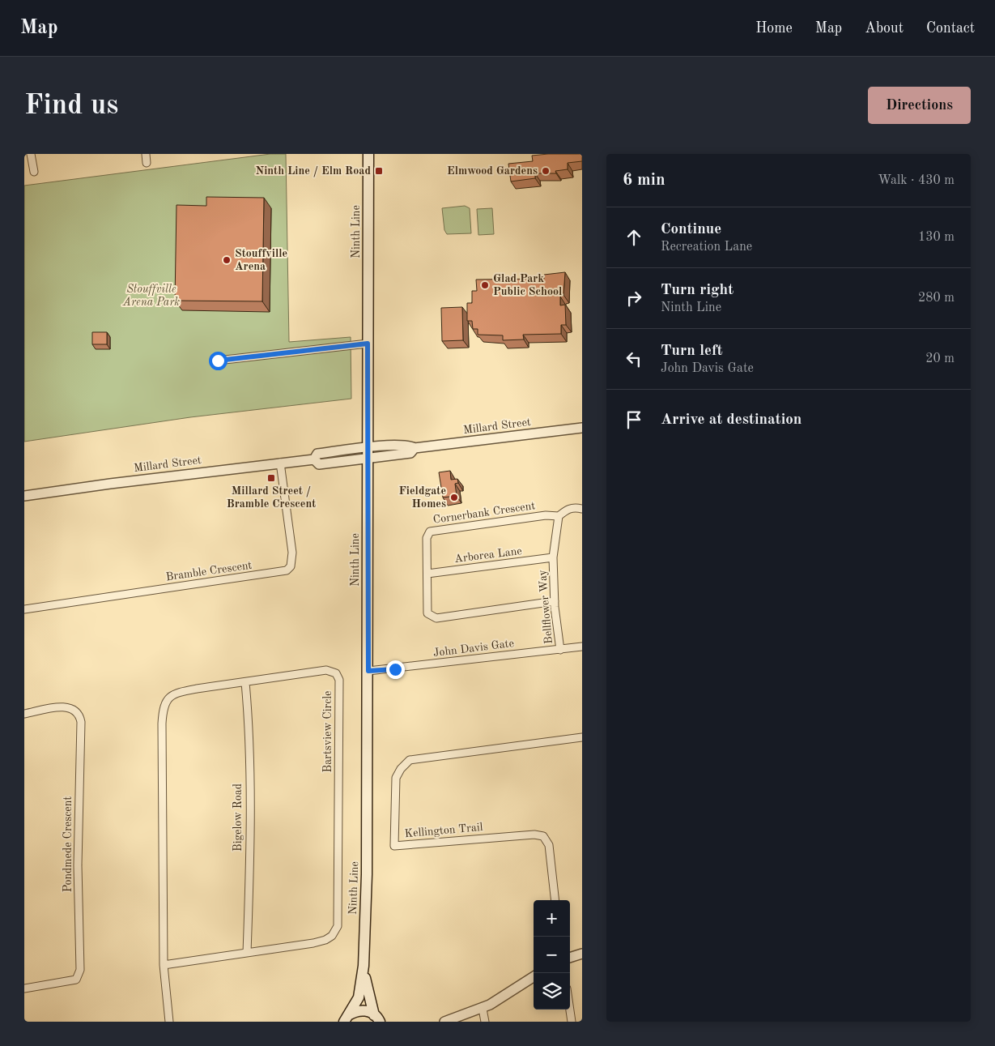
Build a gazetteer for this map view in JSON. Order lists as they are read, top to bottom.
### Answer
{
  "streets": {
    "main road": ["Ninth Line"],
    "street": [
      "Millard Street",
      "Cornerbank Crescent",
      "Arborea Lane",
      "Bramble Crescent",
      "Bellflower Way",
      "John Davis Gate",
      "Bartsview Circle",
      "Bigelow Road",
      "Kellington Trail",
      "Pondmede Crescent"
    ]
  },
  "crossings": [
    ["Ninth Line", "Millard Street"],
    ["Ninth Line", "John Davis Gate"],
    ["Millard Street", "Bramble Crescent"],
    ["Cornerbank Crescent", "Arborea Lane"],
    ["Cornerbank Crescent", "Bellflower Way"],
    ["Arborea Lane", "Bellflower Way"],
    ["Bellflower Way", "John Davis Gate"],
    ["Bartsview Circle", "Bigelow Road"]
  ],
  "parks": ["Stouffville Arena Park"],
  "places": {
    "transit": ["Ninth Line / Elm Road", "Millard Street / Bramble Crescent"],
    "other": [
      "Elmwood Gardens",
      "Stouffville Arena",
      "Glad Park Public School",
      "Fieldgate Homes"
    ]
  },
  "page": {
    "header": "Map",
    "nav": [
      "Home",
      "Map",
      "About",
      "Contact"
    ],
    "buttons": "Directions",
    "title": "Find us",
    "heading": ["6 min", "Walk · 430 m"],
    "list": [
      ["Continue", "Recreation Lane", "130 m"],
      ["Turn right", "Ninth Line", "280 m"],
      ["Turn left", "John Davis Gate", "20 m"],
      "Arrive at destination"
    ],
    "map_buttons": ["+", "−"]
  }
}
